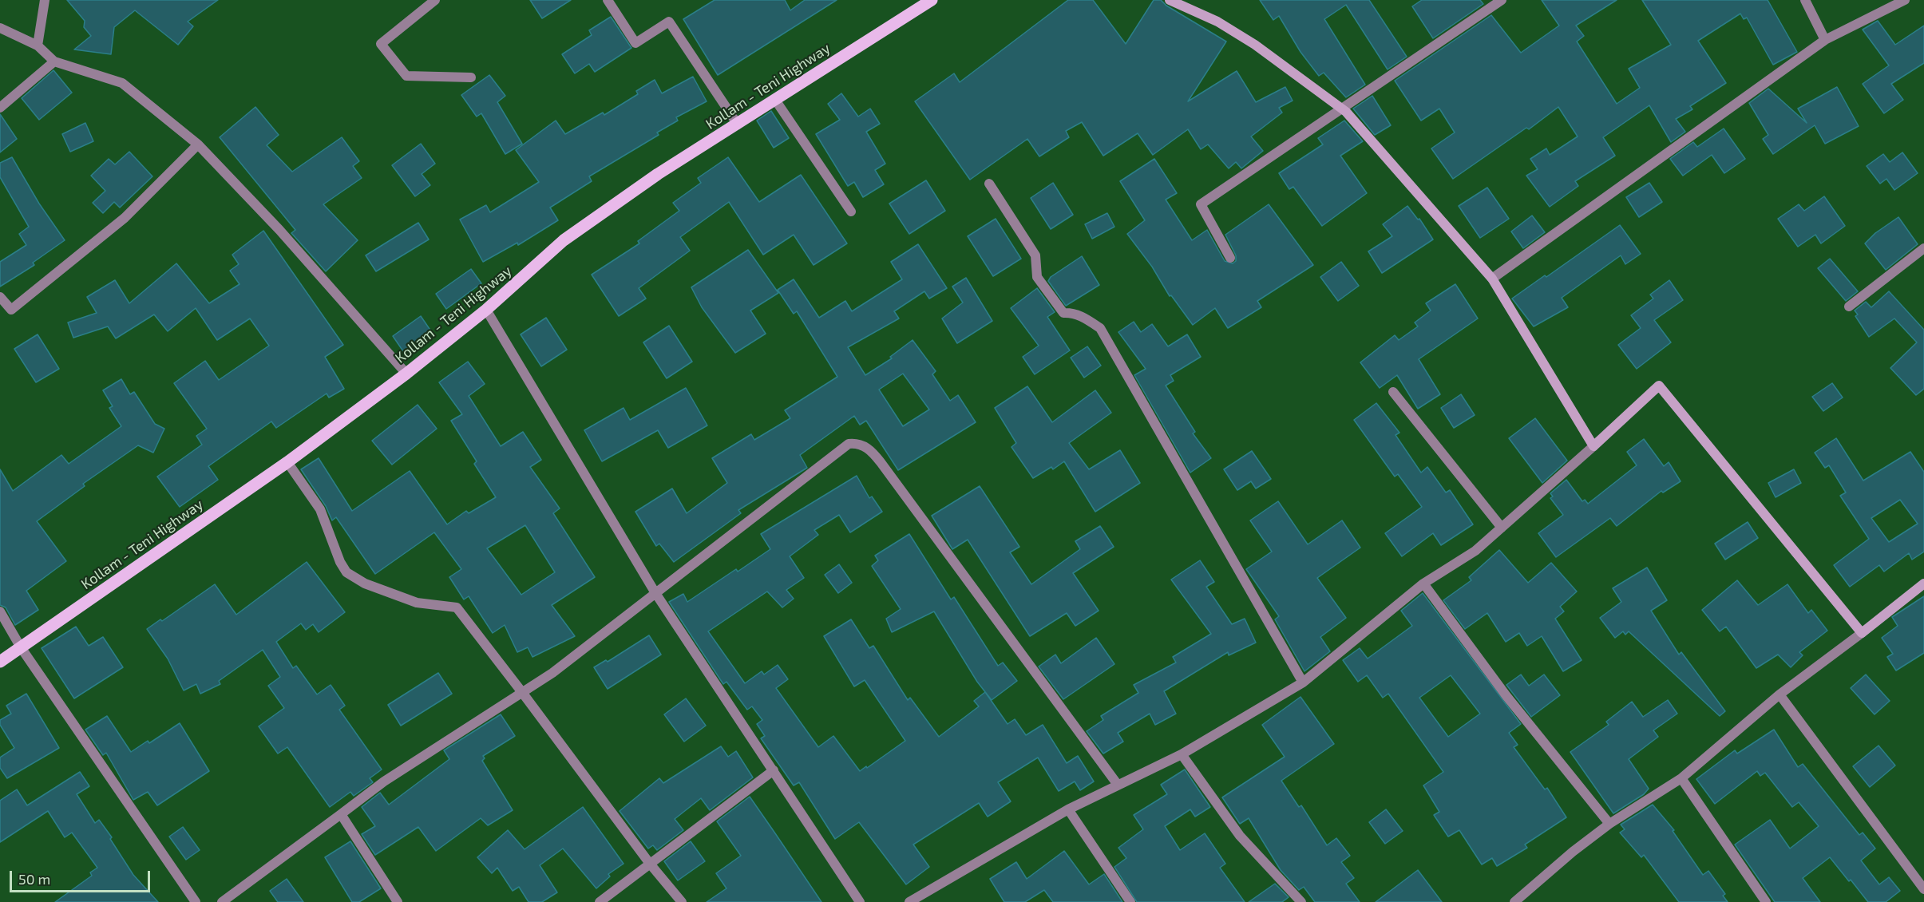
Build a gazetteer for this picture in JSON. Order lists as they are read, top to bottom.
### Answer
{
  "streets": {
    "main road": ["Kollam - Teni Highway"]
  },
  "scale_bar": "50 m"
}
